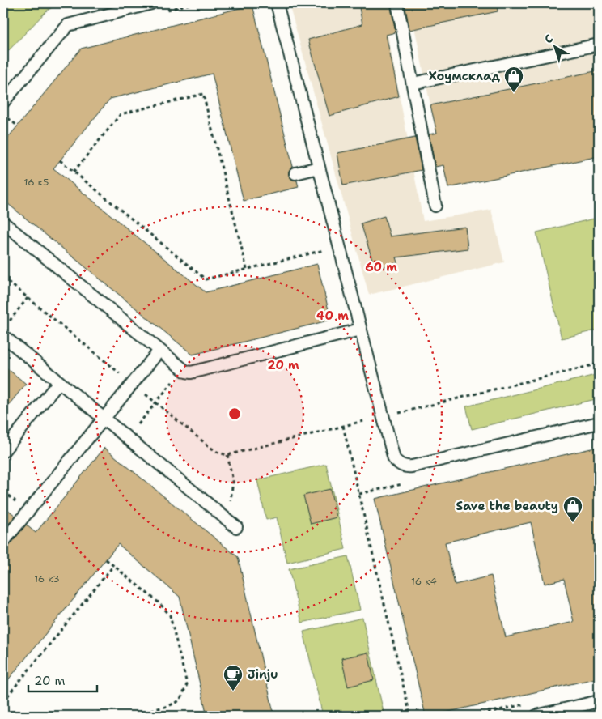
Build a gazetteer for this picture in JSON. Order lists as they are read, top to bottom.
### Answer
{
  "places": {
    "shop": ["Хоумсклад", "Save the beauty"],
    "cafe": ["Jinju"]
  },
  "house_numbers": ["16 к5", "16 к3", "16 к4"],
  "scale_bar": "20 m",
  "north": "top left",
  "rings": ["60 m", "40 m", "20 m"]
}
